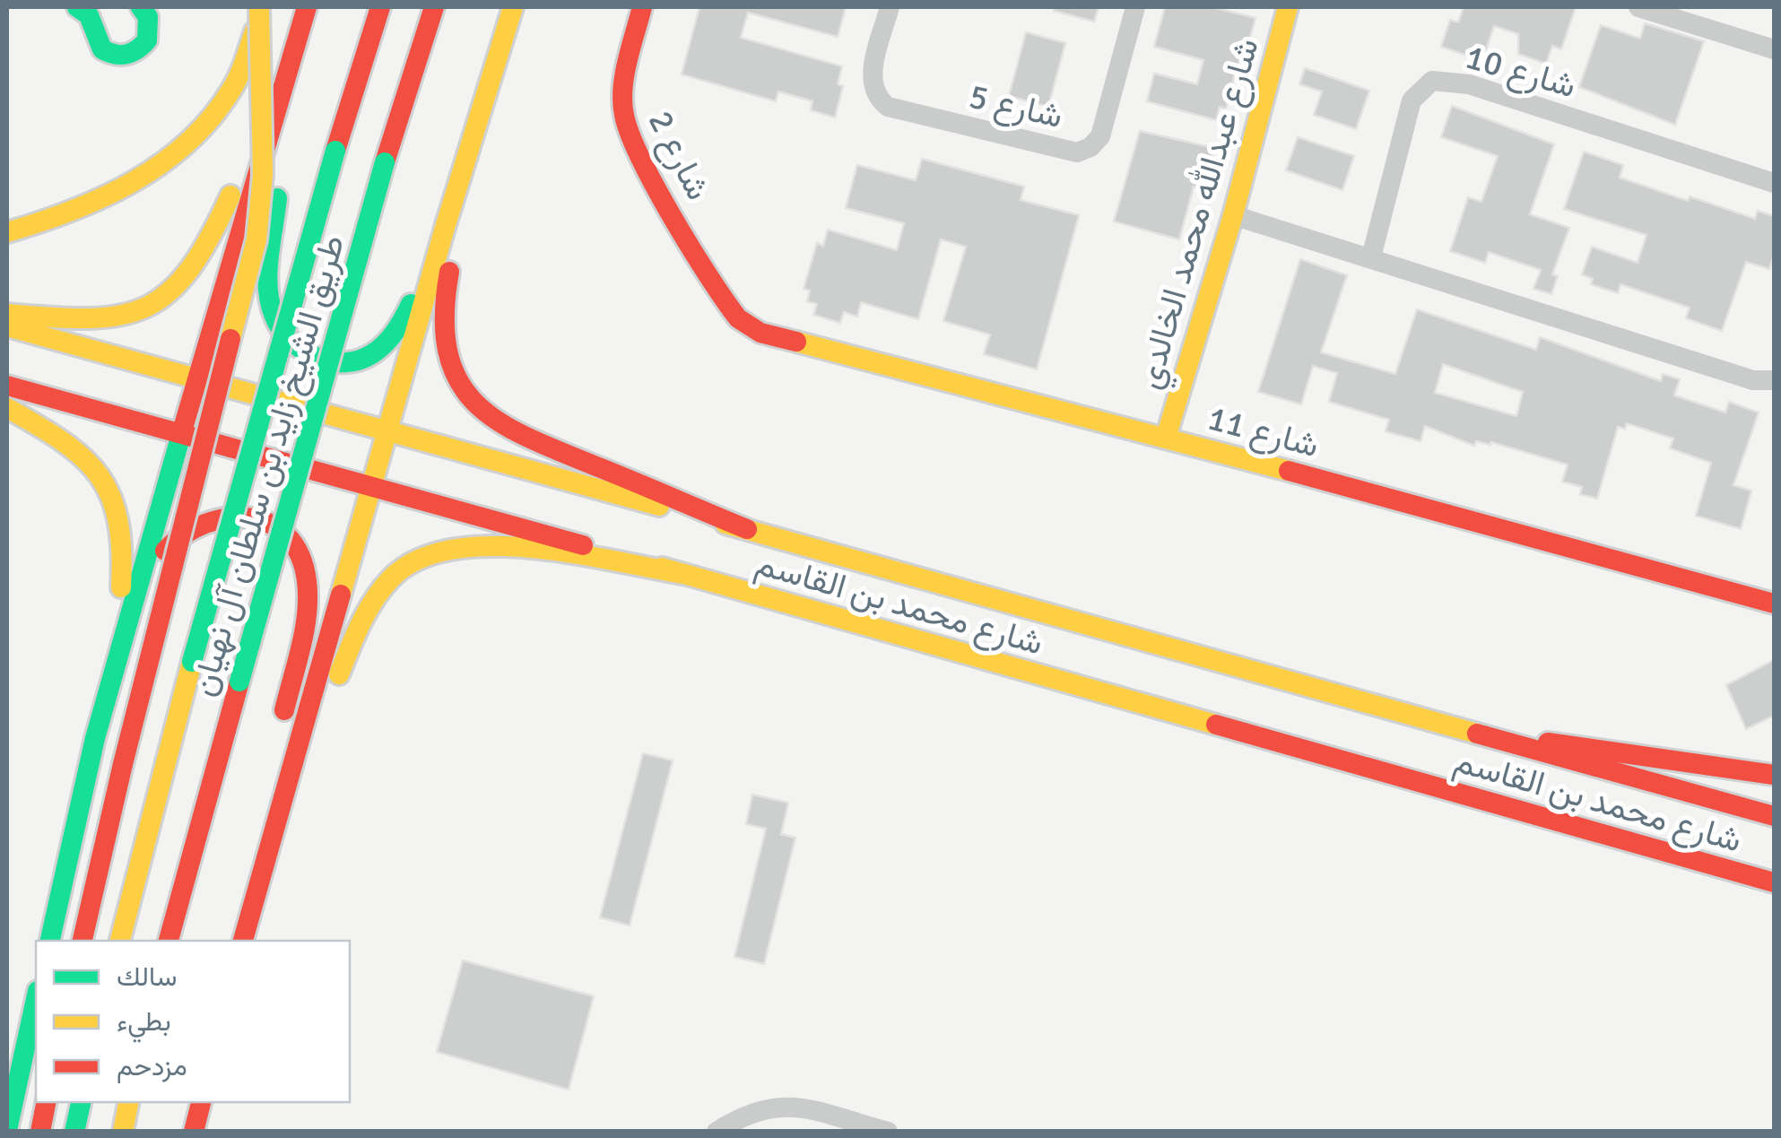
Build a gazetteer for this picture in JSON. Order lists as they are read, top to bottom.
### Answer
{
  "streets": {
    "main road": [
      "شارع 2",
      "شارع عبدالله محمد الخالدي",
      "شارع 11",
      "طريق الشيخ زايد بن سلطان آل نهيان",
      "شارع محمد بن القاسم"
    ],
    "street": ["شارع 10", "شارع 5"]
  },
  "crossings": [
    ["شارع 2", "شارع 11"],
    ["شارع عبدالله محمد الخالدي", "شارع 11"]
  ],
  "legend": ["سالك", "بطيء", "مزدحم"]
}
